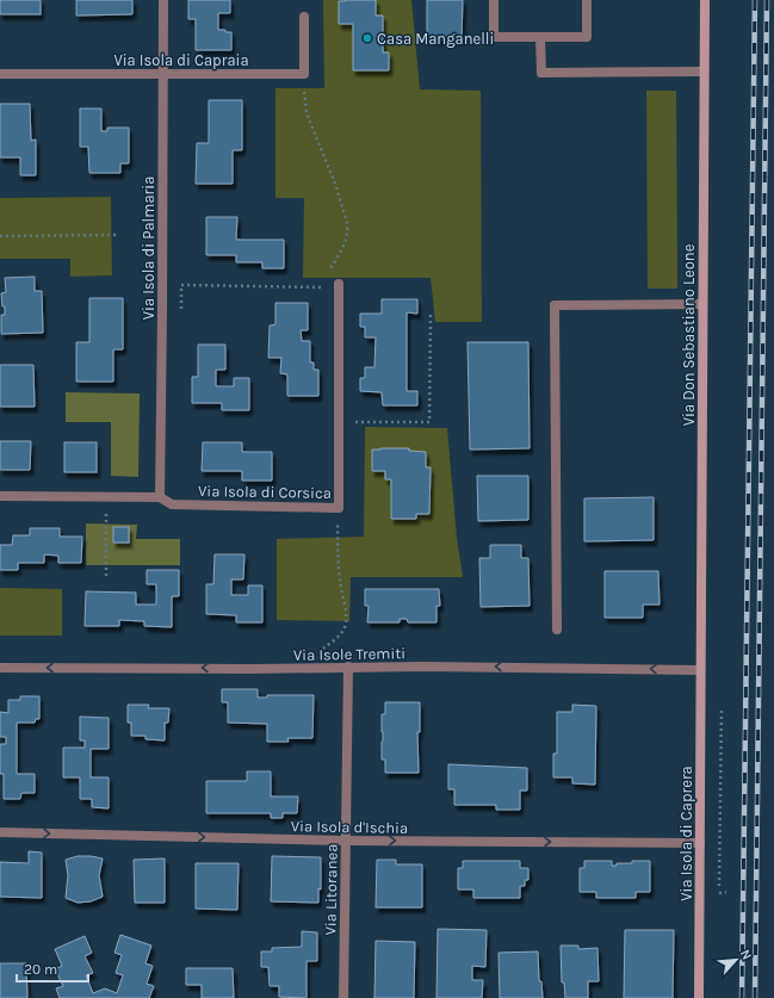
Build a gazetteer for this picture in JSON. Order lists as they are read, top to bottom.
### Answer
{
  "streets": {
    "street": [
      "Via Isola di Capraia",
      "Via Isola di Palmaria",
      "Via Don Sebastiano Leone",
      "Via Isola di Corsica",
      "Via Isole Tremiti",
      "Via Isola d'Ischia",
      "Via Isola di Caprera",
      "Via Litoranea"
    ]
  },
  "crossings": [
    ["Via Isola di Capraia", "Via Isola di Palmaria"],
    ["Via Isola di Palmaria", "Via Isola di Corsica"],
    ["Via Don Sebastiano Leone", "Via Isole Tremiti"],
    ["Via Don Sebastiano Leone", "Via Isola di Caprera"],
    ["Via Isole Tremiti", "Via Isola di Caprera"],
    ["Via Isole Tremiti", "Via Litoranea"],
    ["Via Isola d'Ischia", "Via Isola di Caprera"],
    ["Via Isola d'Ischia", "Via Litoranea"]
  ],
  "one_way": ["Via Isole Tremiti", "Via Isola d'Ischia"],
  "places": ["Casa Manganelli"],
  "scale_bar": "20 m",
  "north": "top right"
}
